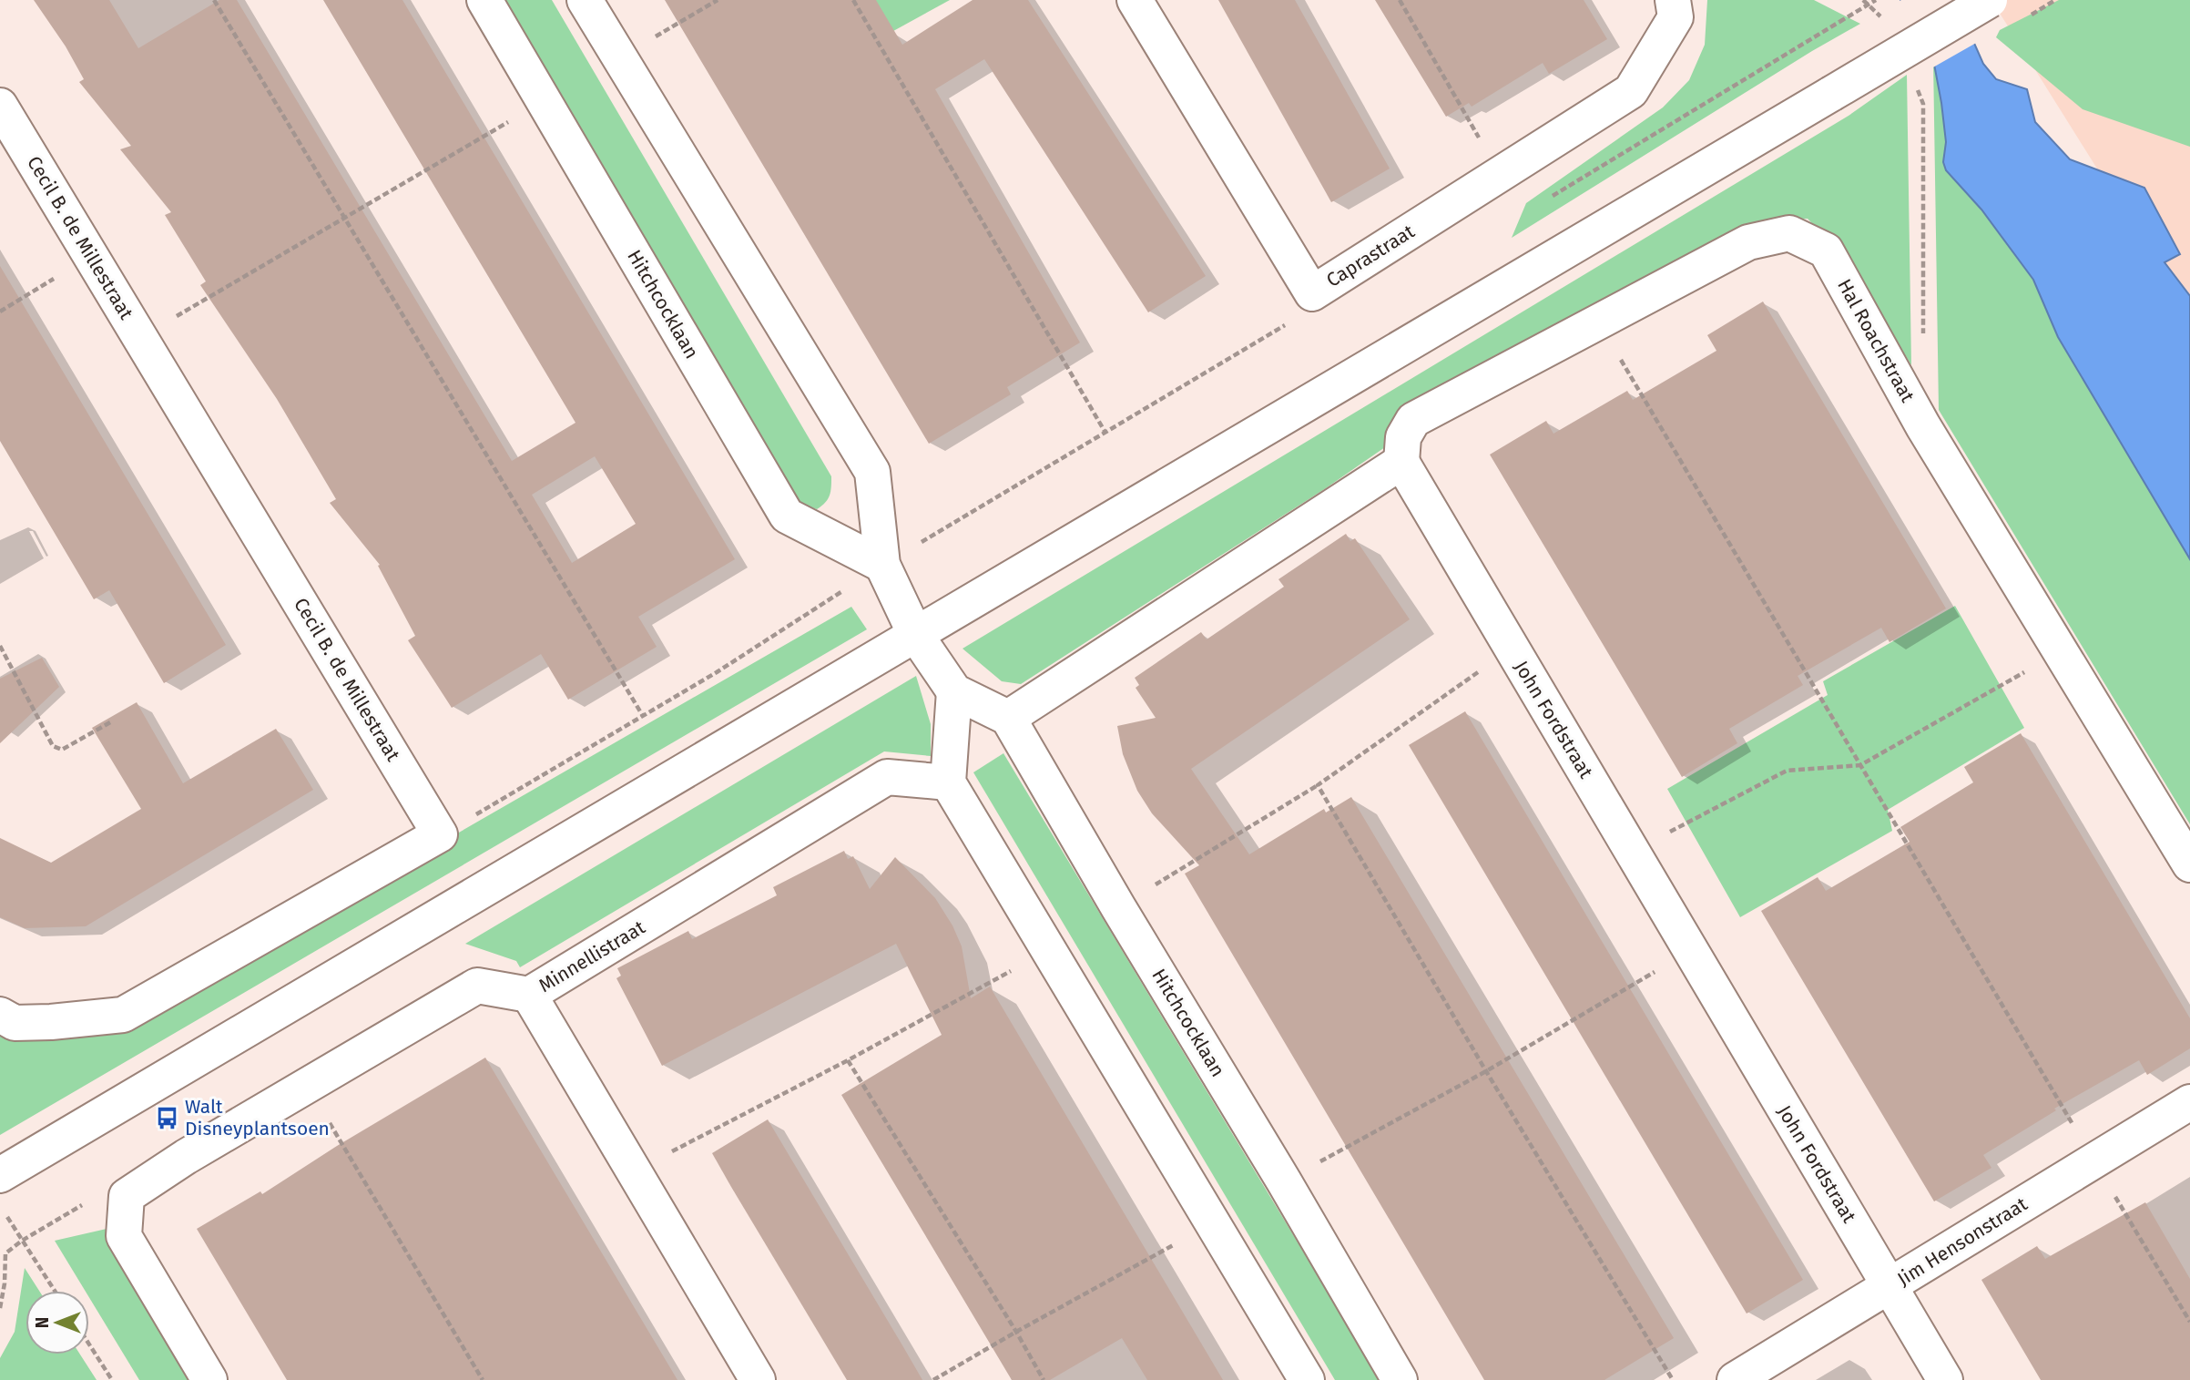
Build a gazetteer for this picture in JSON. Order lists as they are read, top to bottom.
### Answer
{
  "streets": {
    "street": [
      "Cecil B. de Millestraat",
      "Caprastraat",
      "Hitchcocklaan",
      "Hal Roachstraat",
      "John Fordstraat",
      "Minnellistraat",
      "Jim Hensonstraat"
    ]
  },
  "crossings": [
    ["Hal Roachstraat", "John Fordstraat"],
    ["John Fordstraat", "Jim Hensonstraat"]
  ],
  "places": {
    "bus stop": ["Walt Disneyplantsoen"]
  },
  "north": "left"
}
